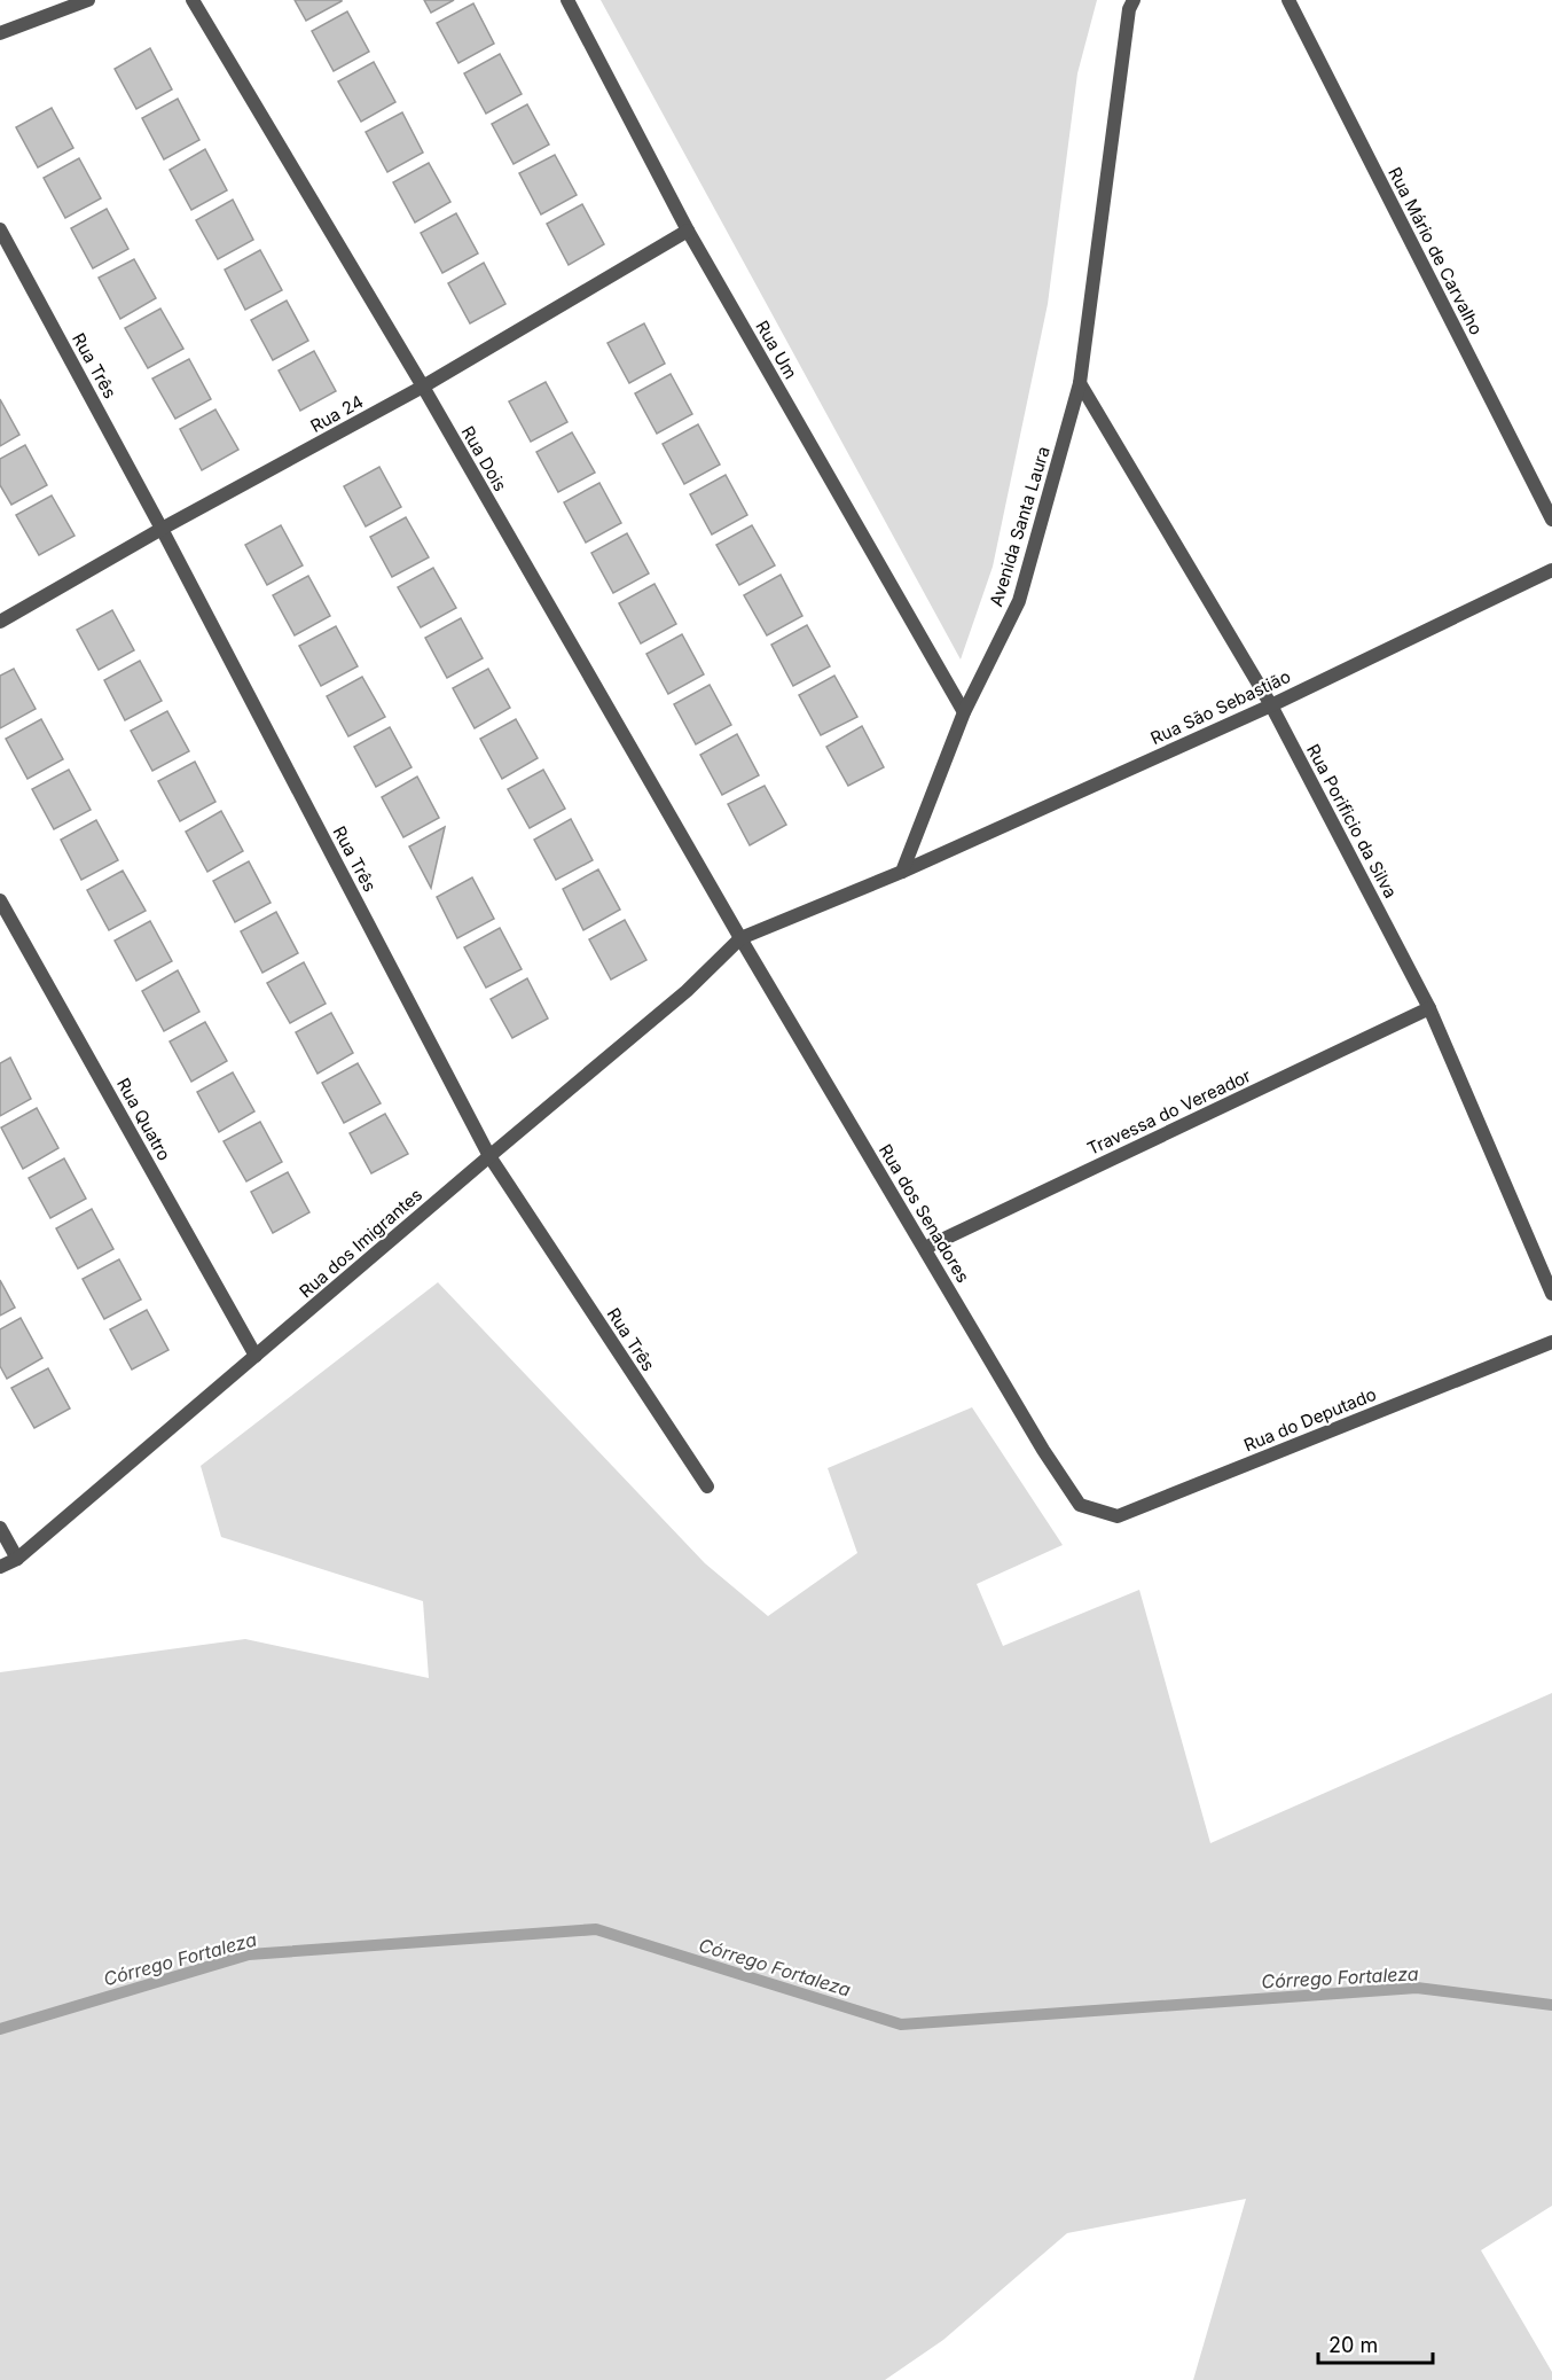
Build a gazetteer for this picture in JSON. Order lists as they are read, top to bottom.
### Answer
{
  "streets": {
    "street": [
      "Rua Mário de Carvalho",
      "Rua Um",
      "Rua Três",
      "Rua 24",
      "Rua Dois",
      "Avenida Santa Laura",
      "Rua São Sebastião",
      "Rua Porificio da Silva",
      "Travessa do Vereador",
      "Rua Quatro",
      "Rua dos Senadores",
      "Rua dos Imigrantes",
      "Rua do Deputado"
    ]
  },
  "crossings": [
    ["Rua Um", "Rua 24"],
    ["Rua Um", "Avenida Santa Laura"],
    ["Rua Três", "Rua 24"],
    ["Rua Três", "Rua dos Imigrantes"],
    ["Rua 24", "Rua Dois"],
    ["Rua Dois", "Rua dos Senadores"],
    ["Rua Dois", "Rua dos Imigrantes"],
    ["Avenida Santa Laura", "Rua São Sebastião"],
    ["Avenida Santa Laura", "Rua Porificio da Silva"],
    ["Rua São Sebastião", "Rua Porificio da Silva"],
    ["Rua Porificio da Silva", "Travessa do Vereador"],
    ["Travessa do Vereador", "Rua dos Senadores"],
    ["Rua Quatro", "Rua dos Imigrantes"],
    ["Rua dos Senadores", "Rua dos Imigrantes"],
    ["Rua dos Senadores", "Rua do Deputado"]
  ],
  "water": ["Córrego Fortaleza"],
  "scale_bar": "20 m"
}
